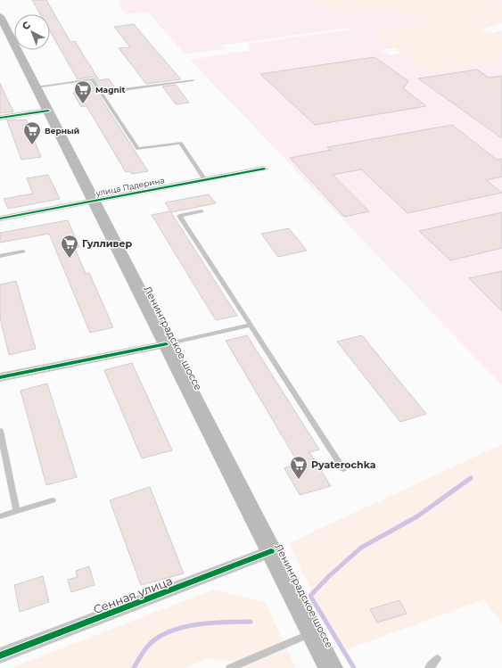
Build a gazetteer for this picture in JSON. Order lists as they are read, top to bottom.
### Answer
{
  "streets": {
    "main road": ["Ленинградское шоссе"],
    "street": ["улица Падерина", "Сенная улица"]
  },
  "crossings": [
    ["улица Падерина", "Ленинградское шоссе"],
    ["Ленинградское шоссе", "Сенная улица"]
  ],
  "places": {
    "supermarket": [
      "Magnit",
      "Верный",
      "Гулливер",
      "Pyaterochka"
    ]
  },
  "north": "top left"
}
